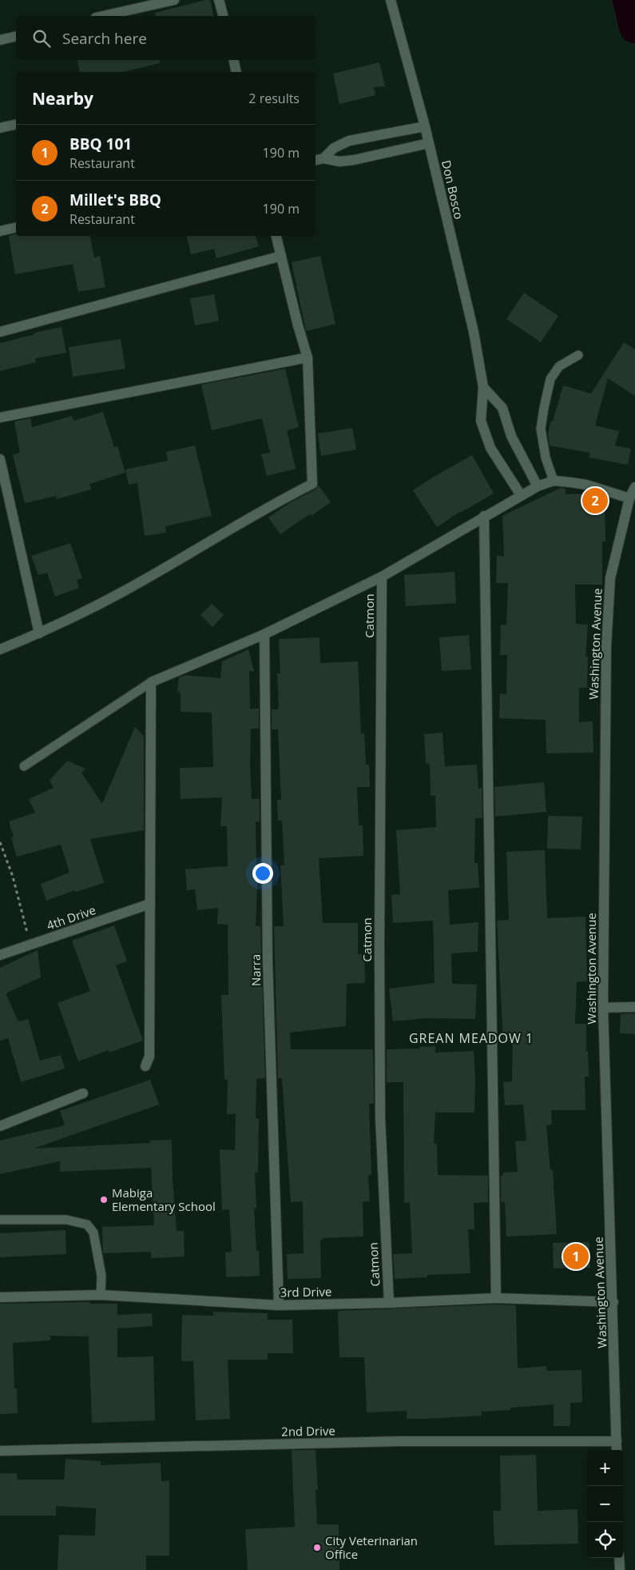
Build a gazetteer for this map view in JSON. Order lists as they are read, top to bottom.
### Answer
{
  "streets": {
    "street": [
      "Don Bosco",
      "Catmon",
      "Washington Avenue",
      "4th Drive",
      "Narra",
      "3rd Drive",
      "2nd Drive"
    ]
  },
  "crossings": [
    ["Catmon", "3rd Drive"],
    ["Washington Avenue", "3rd Drive"],
    ["Washington Avenue", "2nd Drive"],
    ["Narra", "3rd Drive"]
  ],
  "districts": ["GREAN MEADOW 1"],
  "places": ["Mabiga Elementary School", "City Veterinarian Office"],
  "page": {
    "search": "Search here",
    "heading": ["Nearby", "2 results"],
    "list": [
      {
        "mark": "1",
        "name": "BBQ 101",
        "note": "Restaurant",
        "value": "190 m"
      },
      {
        "mark": "2",
        "name": "Millet's BBQ",
        "note": "Restaurant",
        "value": "190 m"
      }
    ],
    "pins": ["2", "1"],
    "map_buttons": ["+", "−"]
  }
}
